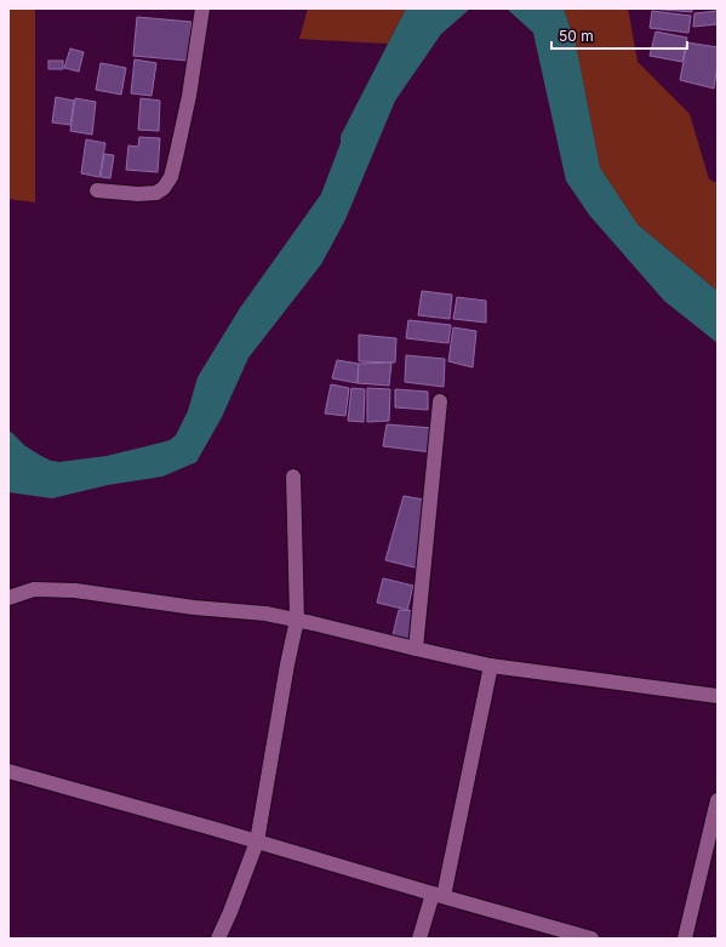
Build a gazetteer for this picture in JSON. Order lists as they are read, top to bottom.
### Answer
{
  "scale_bar": "50 m"
}
